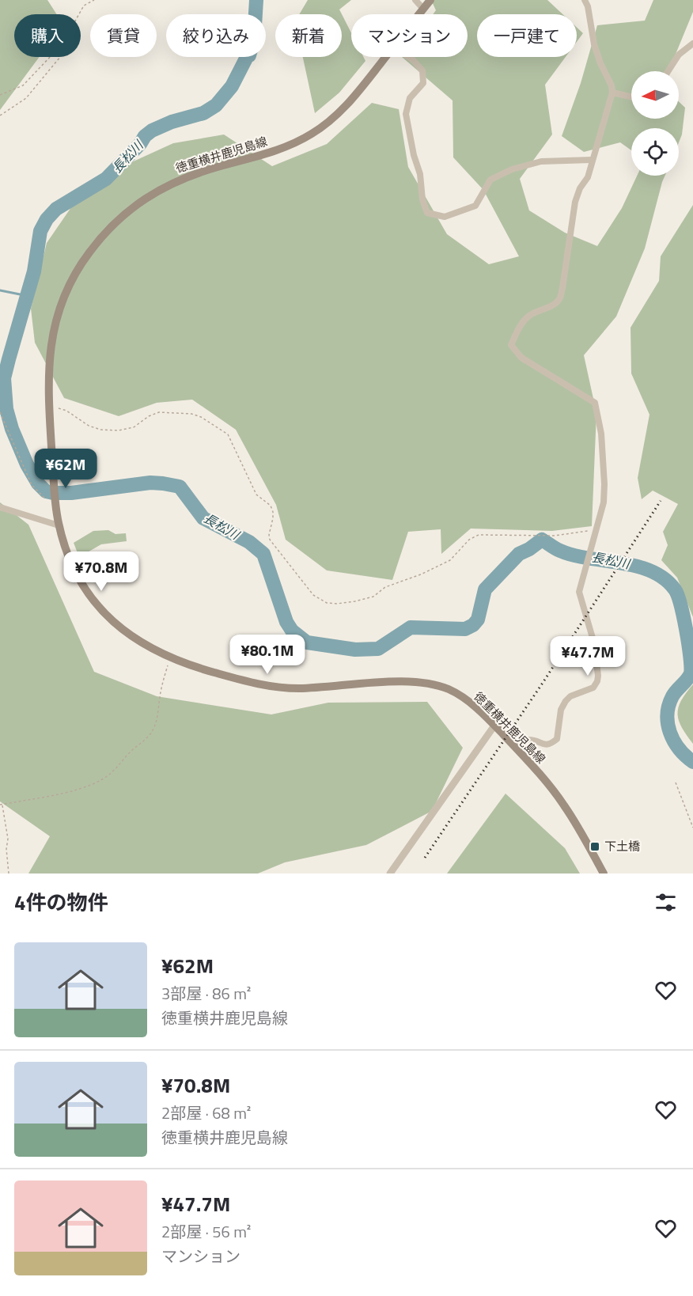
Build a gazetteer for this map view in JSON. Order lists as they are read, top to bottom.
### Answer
{
  "streets": {
    "main road": ["徳重横井鹿児島線"]
  },
  "water": ["長松川"],
  "places": {
    "transit": ["下土橋"]
  },
  "north": "left",
  "page": {
    "chip": [
      "購入",
      "賃貸",
      "絞り込み",
      "新着",
      "マンション",
      "一戸建て"
    ],
    "price": [
      "¥62M",
      "¥70.8M",
      "¥80.1M",
      "¥47.7M"
    ],
    "heading": "4件の物件",
    "list": [
      {
        "name": "¥62M",
        "note": "3部屋 · 86 m² · 徳重横井鹿児島線"
      },
      {
        "name": "¥70.8M",
        "note": "2部屋 · 68 m² · 徳重横井鹿児島線"
      },
      {
        "name": "¥47.7M",
        "note": "2部屋 · 56 m² · マンション"
      }
    ]
  }
}
